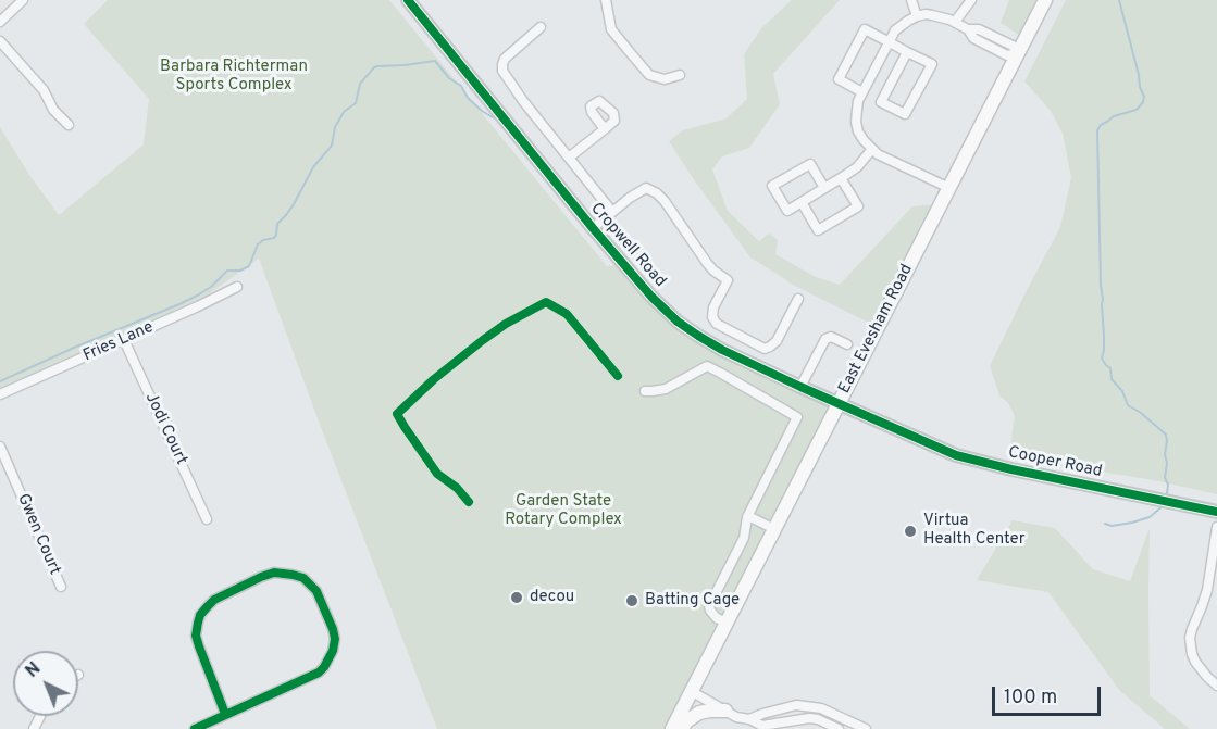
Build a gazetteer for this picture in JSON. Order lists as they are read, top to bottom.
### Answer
{
  "streets": {
    "main road": ["East Evesham Road"],
    "street": [
      "Cropwell Road",
      "Fries Lane",
      "Jodi Court",
      "Cooper Road",
      "Gwen Court"
    ]
  },
  "crossings": [
    ["Cropwell Road", "East Evesham Road"],
    ["Cropwell Road", "Cooper Road"],
    ["Fries Lane", "Jodi Court"]
  ],
  "parks": ["Barbara Richterman Sports Complex", "Garden State Rotary Complex"],
  "places": ["Virtua Health Center", "decou", "Batting Cage"],
  "scale_bar": "100 m",
  "north": "top left"
}
